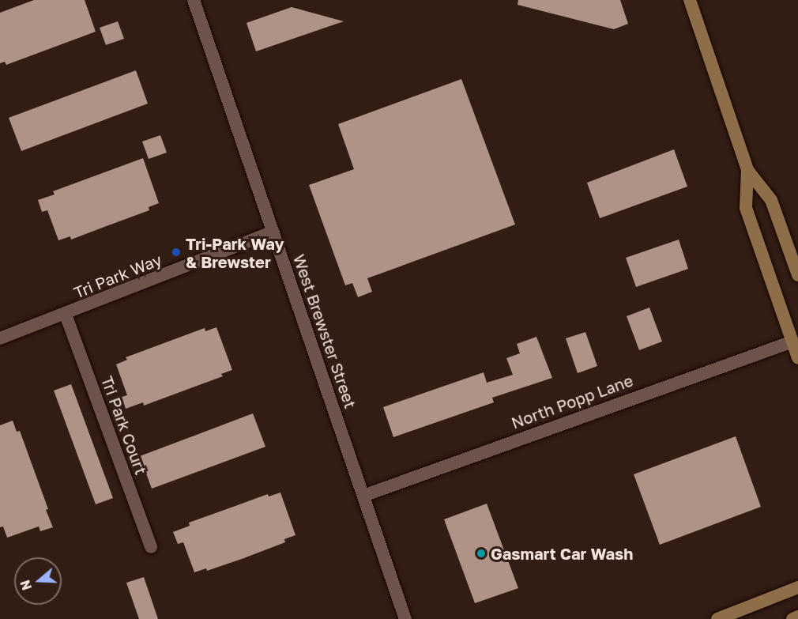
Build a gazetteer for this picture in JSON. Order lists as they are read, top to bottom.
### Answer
{
  "streets": {
    "street": [
      "Tri Park Way",
      "West Brewster Street",
      "North Popp Lane",
      "Tri Park Court"
    ]
  },
  "crossings": [
    ["Tri Park Way", "West Brewster Street"],
    ["Tri Park Way", "Tri Park Court"],
    ["West Brewster Street", "North Popp Lane"]
  ],
  "places": ["Tri-Park Way & Brewster", "Gasmart Car Wash"],
  "north": "left"
}
